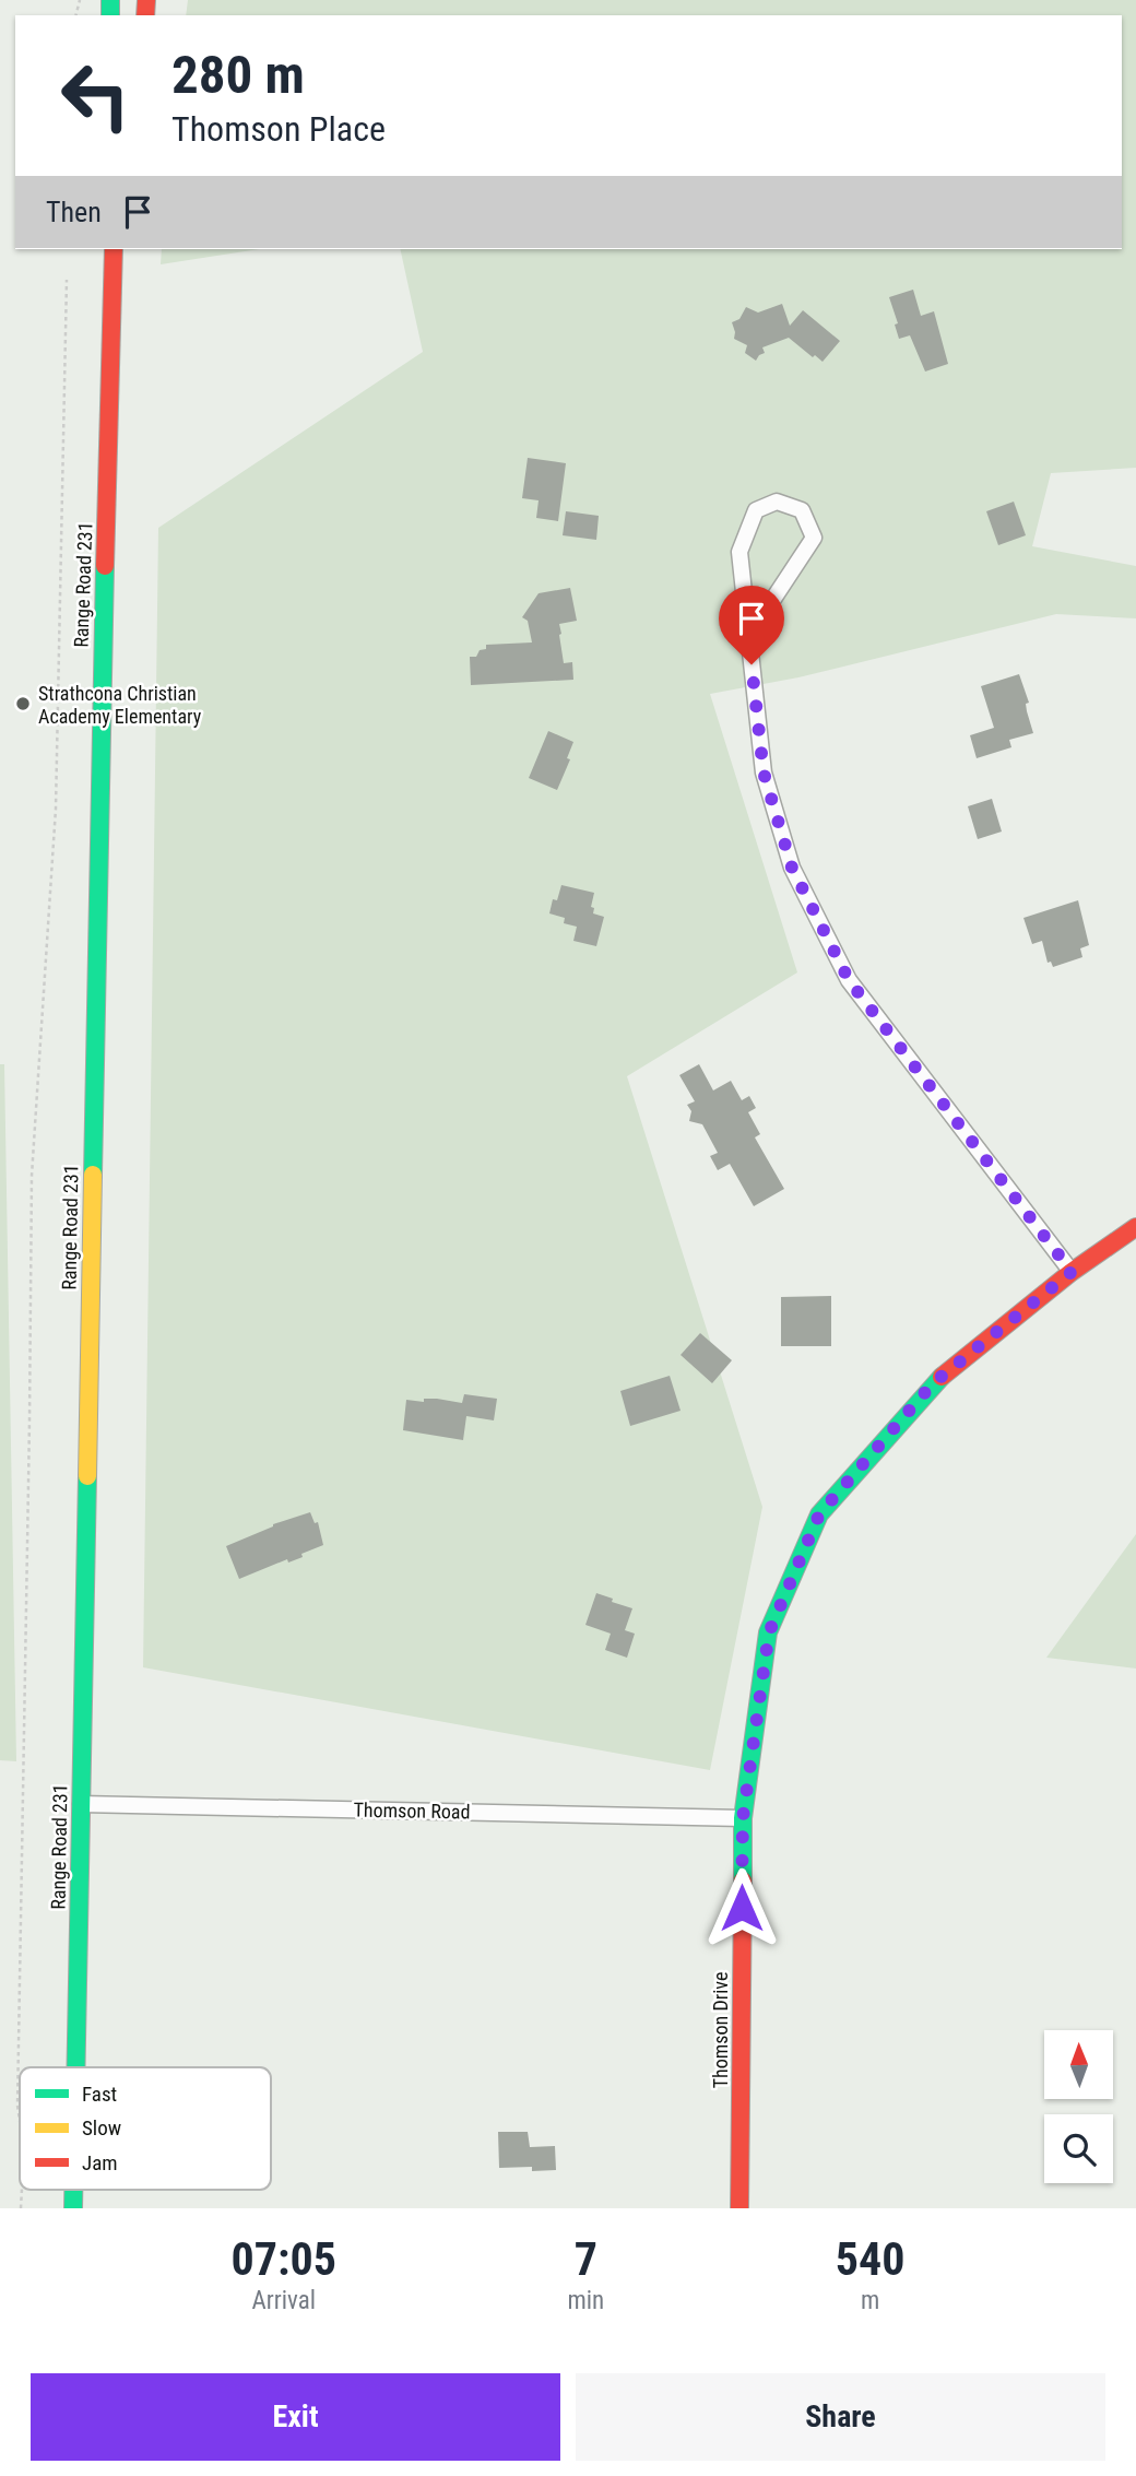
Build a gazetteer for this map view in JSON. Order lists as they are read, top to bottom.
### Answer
{
  "streets": {
    "street": ["Range Road 231", "Thomson Road", "Thomson Drive"]
  },
  "crossings": [
    ["Range Road 231", "Thomson Road"],
    ["Thomson Road", "Thomson Drive"]
  ],
  "places": ["Strathcona Christian Academy Elementary"],
  "legend": ["Fast", "Slow", "Jam"],
  "north": "top",
  "page": {
    "turn": ["280 m", "Thomson Place"],
    "then": "Then",
    "eta": [
      "07:05",
      "Arrival",
      "7",
      "min",
      "540",
      "m"
    ],
    "buttons": ["Exit", "Share"]
  }
}
